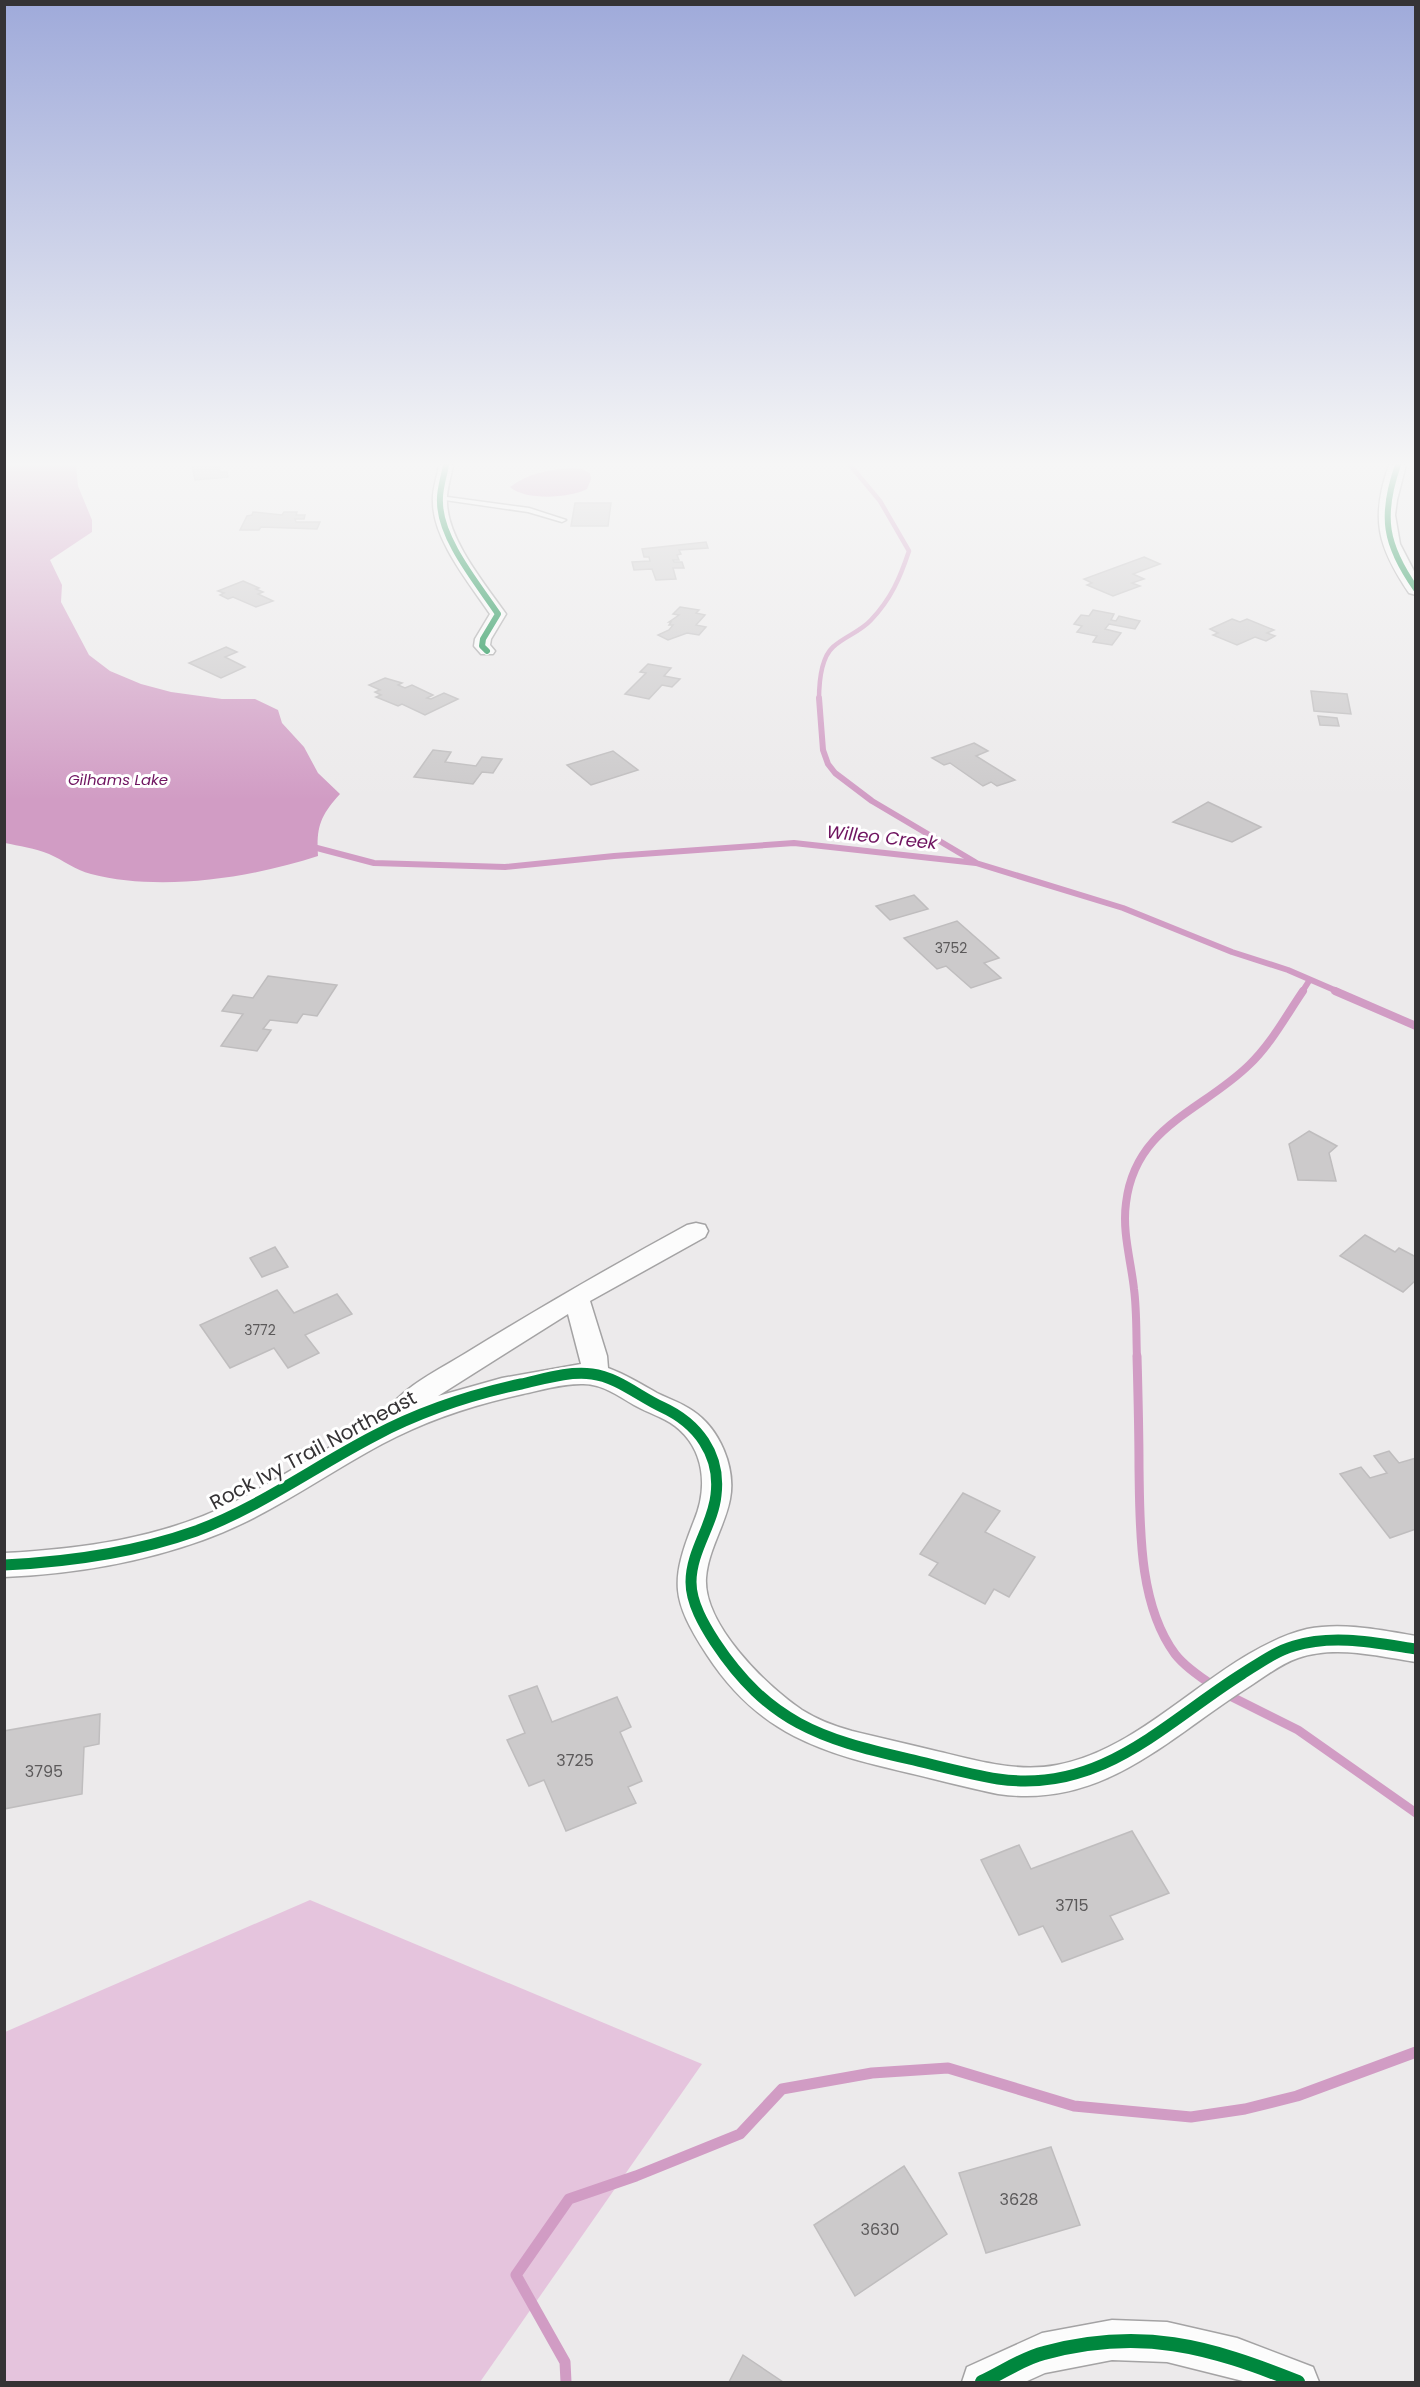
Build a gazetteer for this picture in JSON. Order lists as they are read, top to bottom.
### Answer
{
  "streets": {
    "street": ["Rock Ivy Trail Northeast"]
  },
  "water": ["Gilhams Lake", "Willeo Creek"],
  "house_numbers": [
    "3752",
    "3772",
    "3725",
    "3795",
    "3715",
    "3628",
    "3630"
  ]
}
